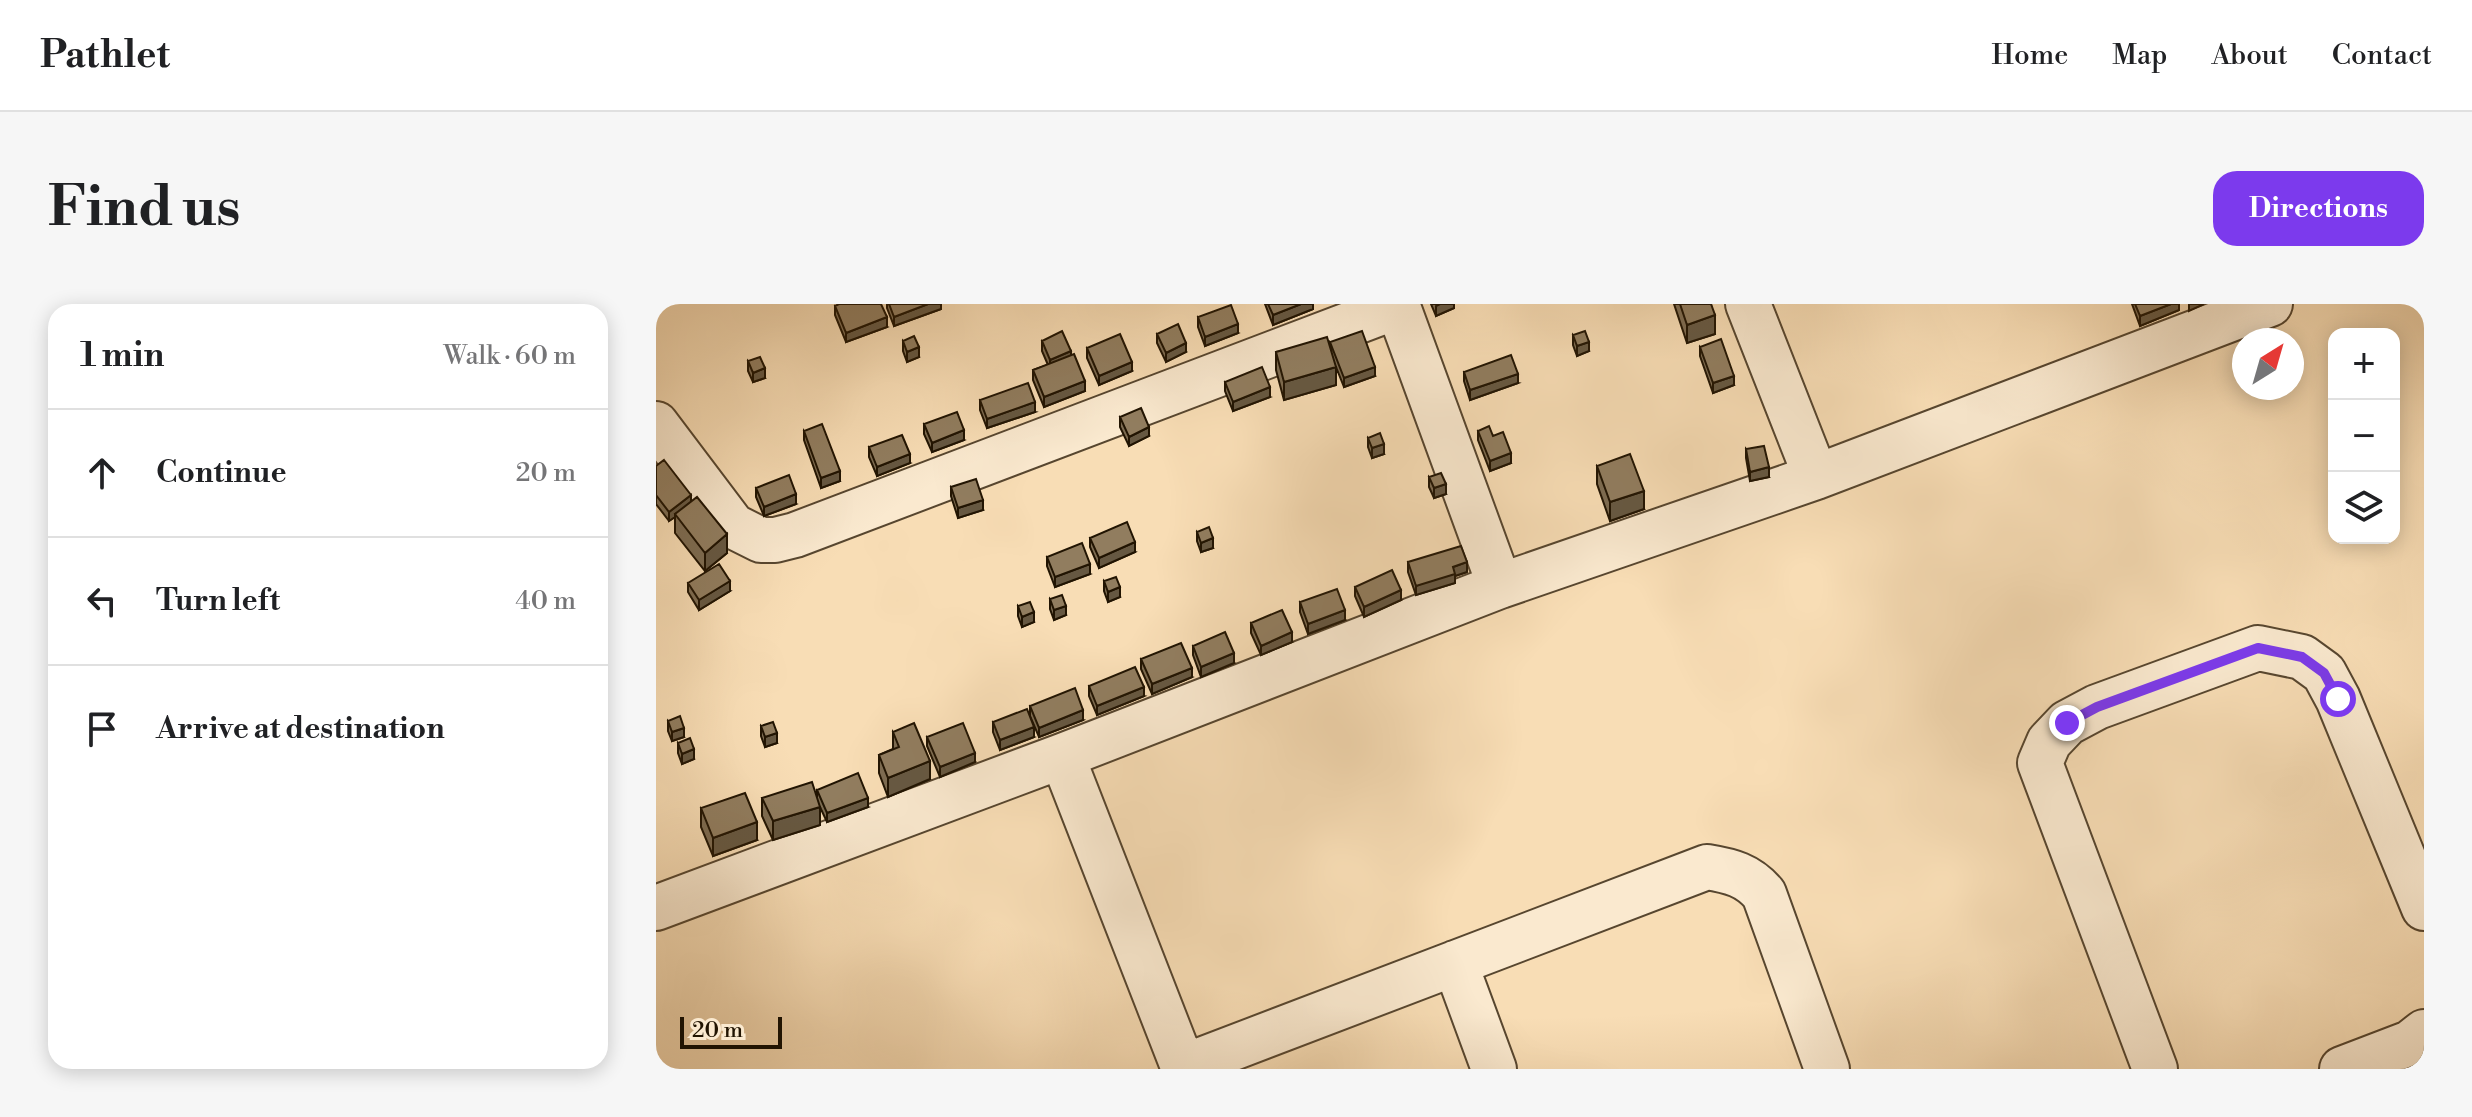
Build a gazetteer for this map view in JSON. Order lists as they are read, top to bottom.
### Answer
{
  "scale_bar": "20 m",
  "north": "top right",
  "page": {
    "header": "Pathlet",
    "nav": [
      "Home",
      "Map",
      "About",
      "Contact"
    ],
    "buttons": "Directions",
    "title": "Find us",
    "heading": ["1 min", "Walk · 60 m"],
    "map_buttons": ["+", "−"],
    "list": [
      ["Continue", "20 m"],
      ["Turn left", "40 m"],
      "Arrive at destination"
    ],
    "scale": "20 m"
  }
}
